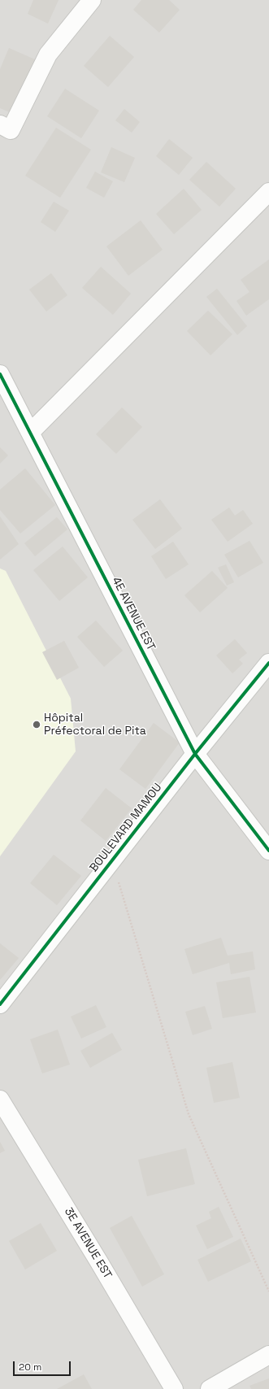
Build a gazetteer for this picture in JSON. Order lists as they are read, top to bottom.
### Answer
{
  "streets": {
    "street": ["4E AVENUE EST", "BOULEVARD MAMOU", "3E AVENUE EST"]
  },
  "crossings": [
    ["4E AVENUE EST", "BOULEVARD MAMOU"]
  ],
  "places": ["Hôpital Préfectoral de Pita"],
  "scale_bar": "20 m"
}
